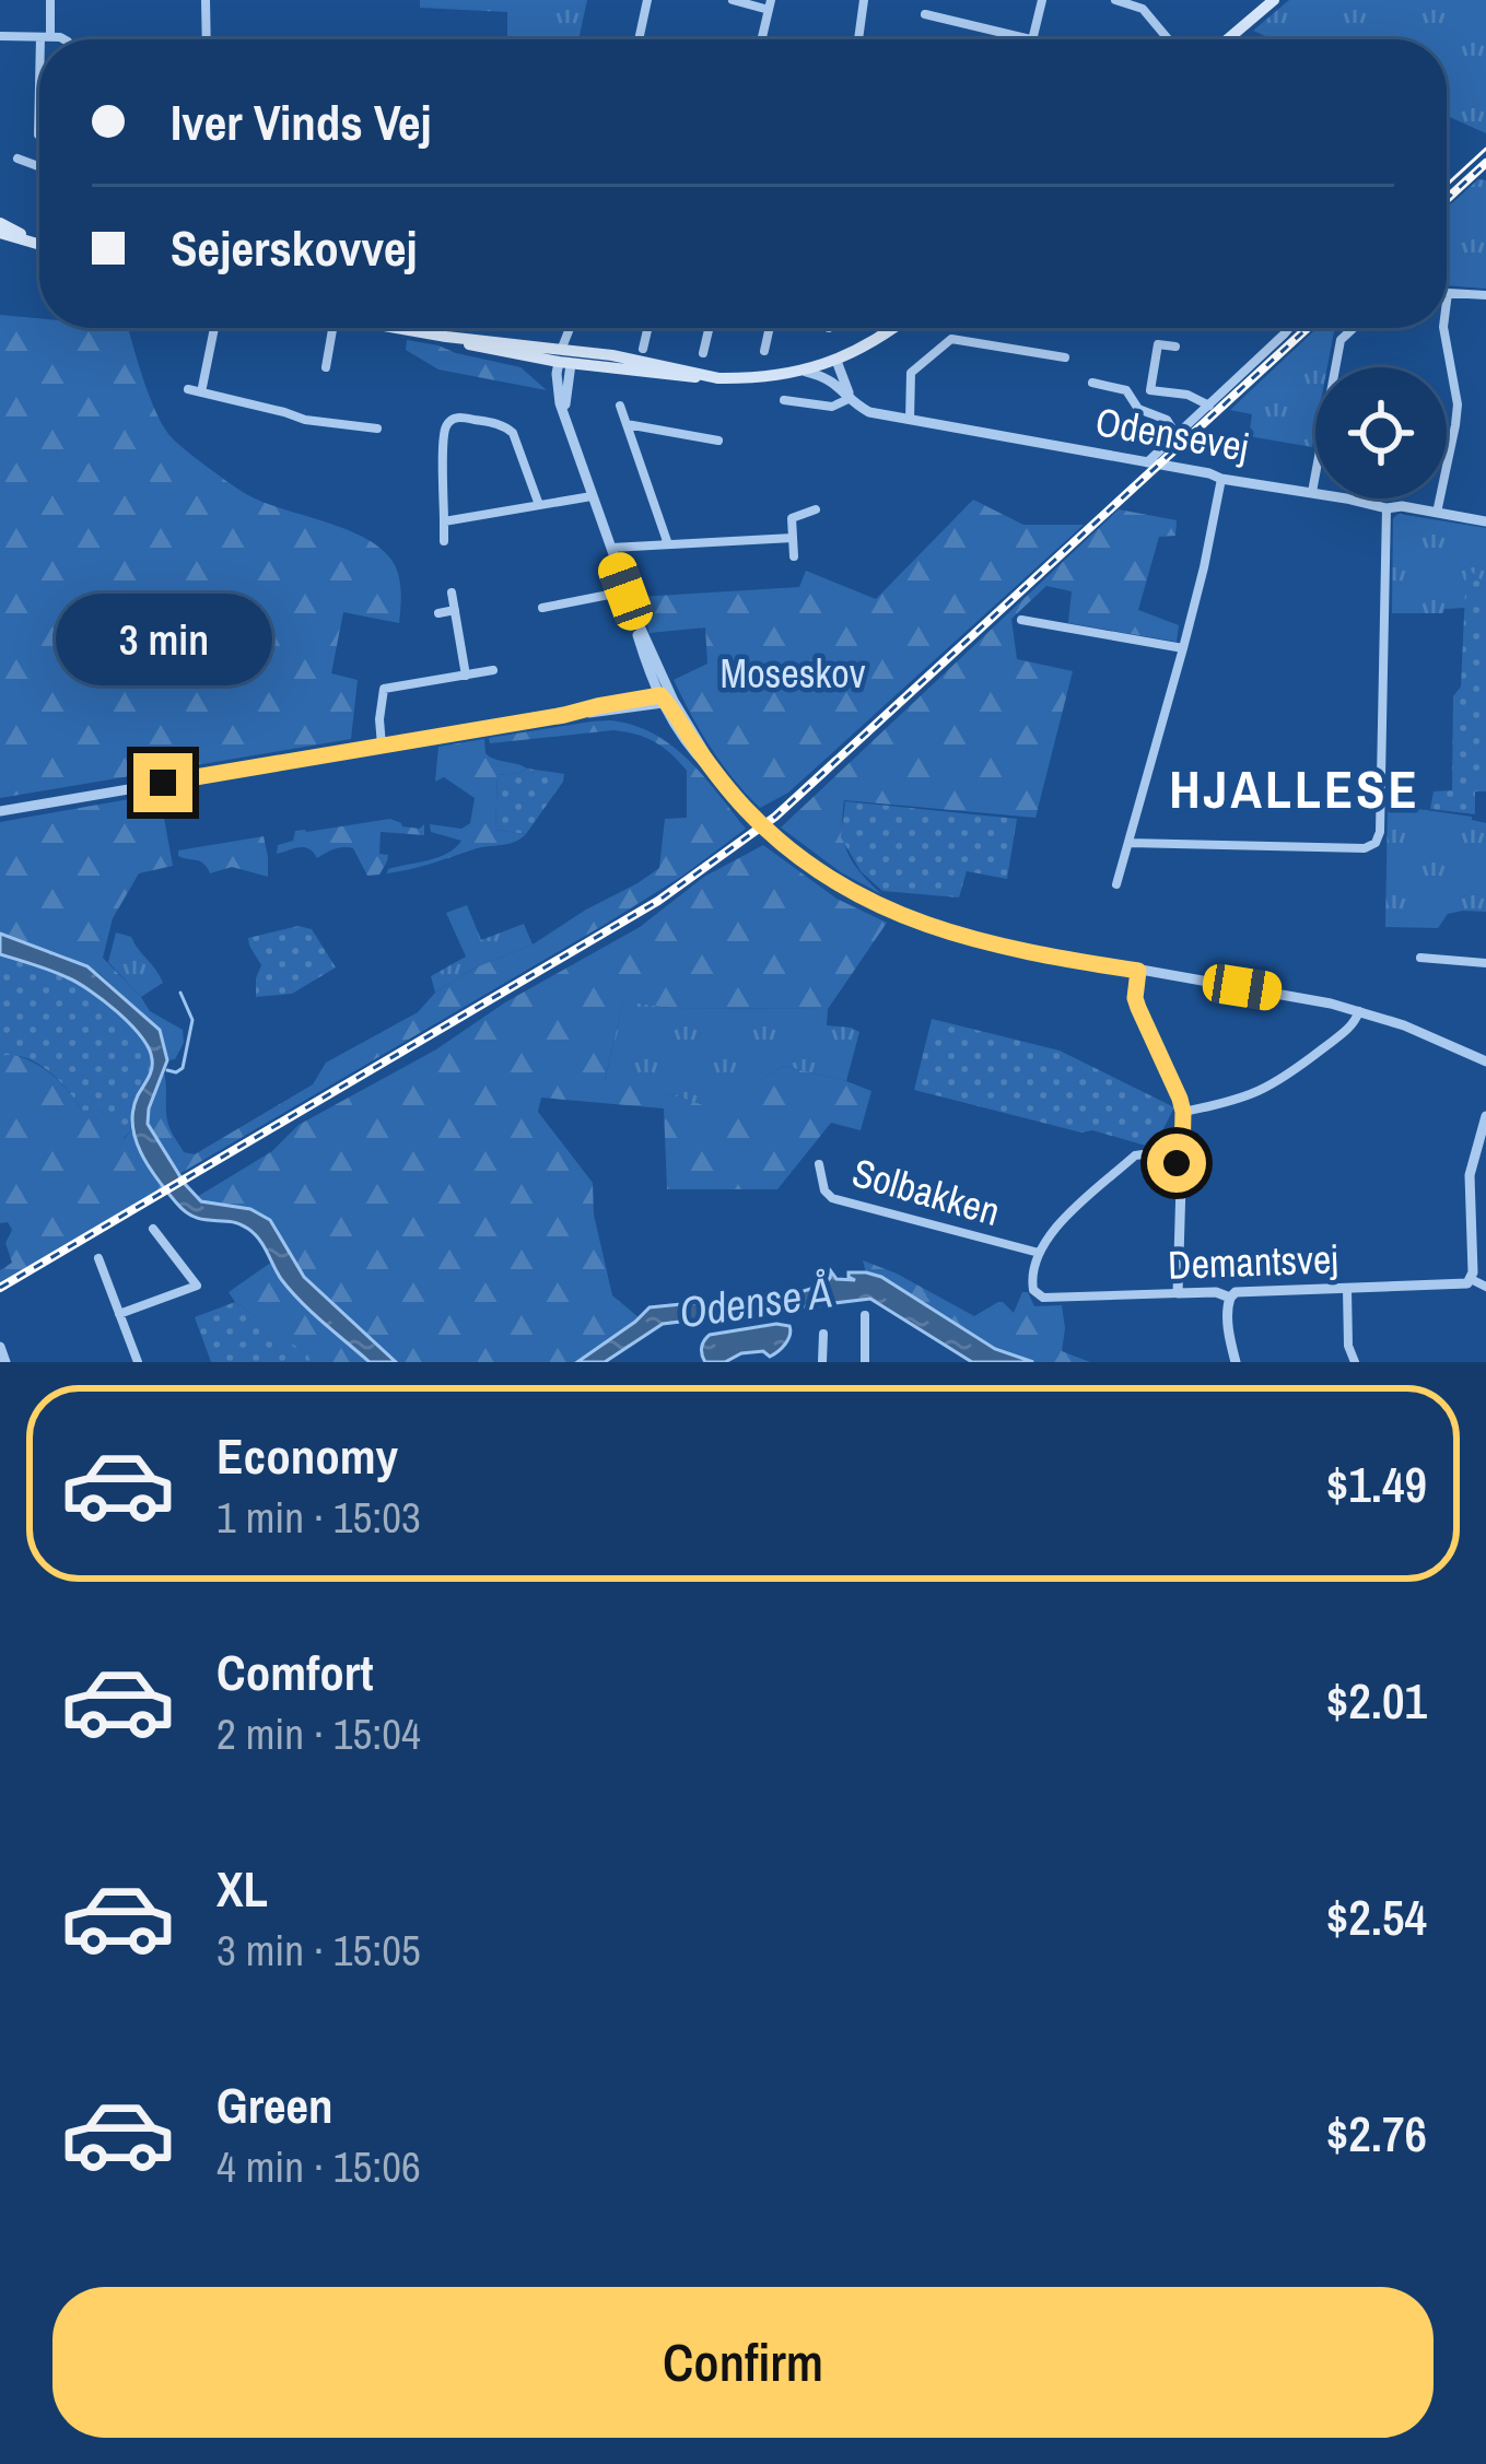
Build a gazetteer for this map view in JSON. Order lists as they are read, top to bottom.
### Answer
{
  "streets": {
    "street": ["Odensevej", "Solbakken", "Demantsvej"]
  },
  "crossings": [
    ["Solbakken", "Demantsvej"]
  ],
  "districts": ["HJALLESE"],
  "water": ["Odense Å"],
  "parks": ["Moseskov"],
  "page": {
    "banner": ["Iver Vinds Vej", "Sejerskovvej"],
    "bubble": "3 min",
    "list": [
      {
        "name": "Economy",
        "note": "1 min · 15:03",
        "value": "$1.49"
      },
      {
        "name": "Comfort",
        "note": "2 min · 15:04",
        "value": "$2.01"
      },
      {
        "name": "XL",
        "note": "3 min · 15:05",
        "value": "$2.54"
      },
      {
        "name": "Green",
        "note": "4 min · 15:06",
        "value": "$2.76"
      }
    ],
    "buttons": "Confirm"
  }
}
